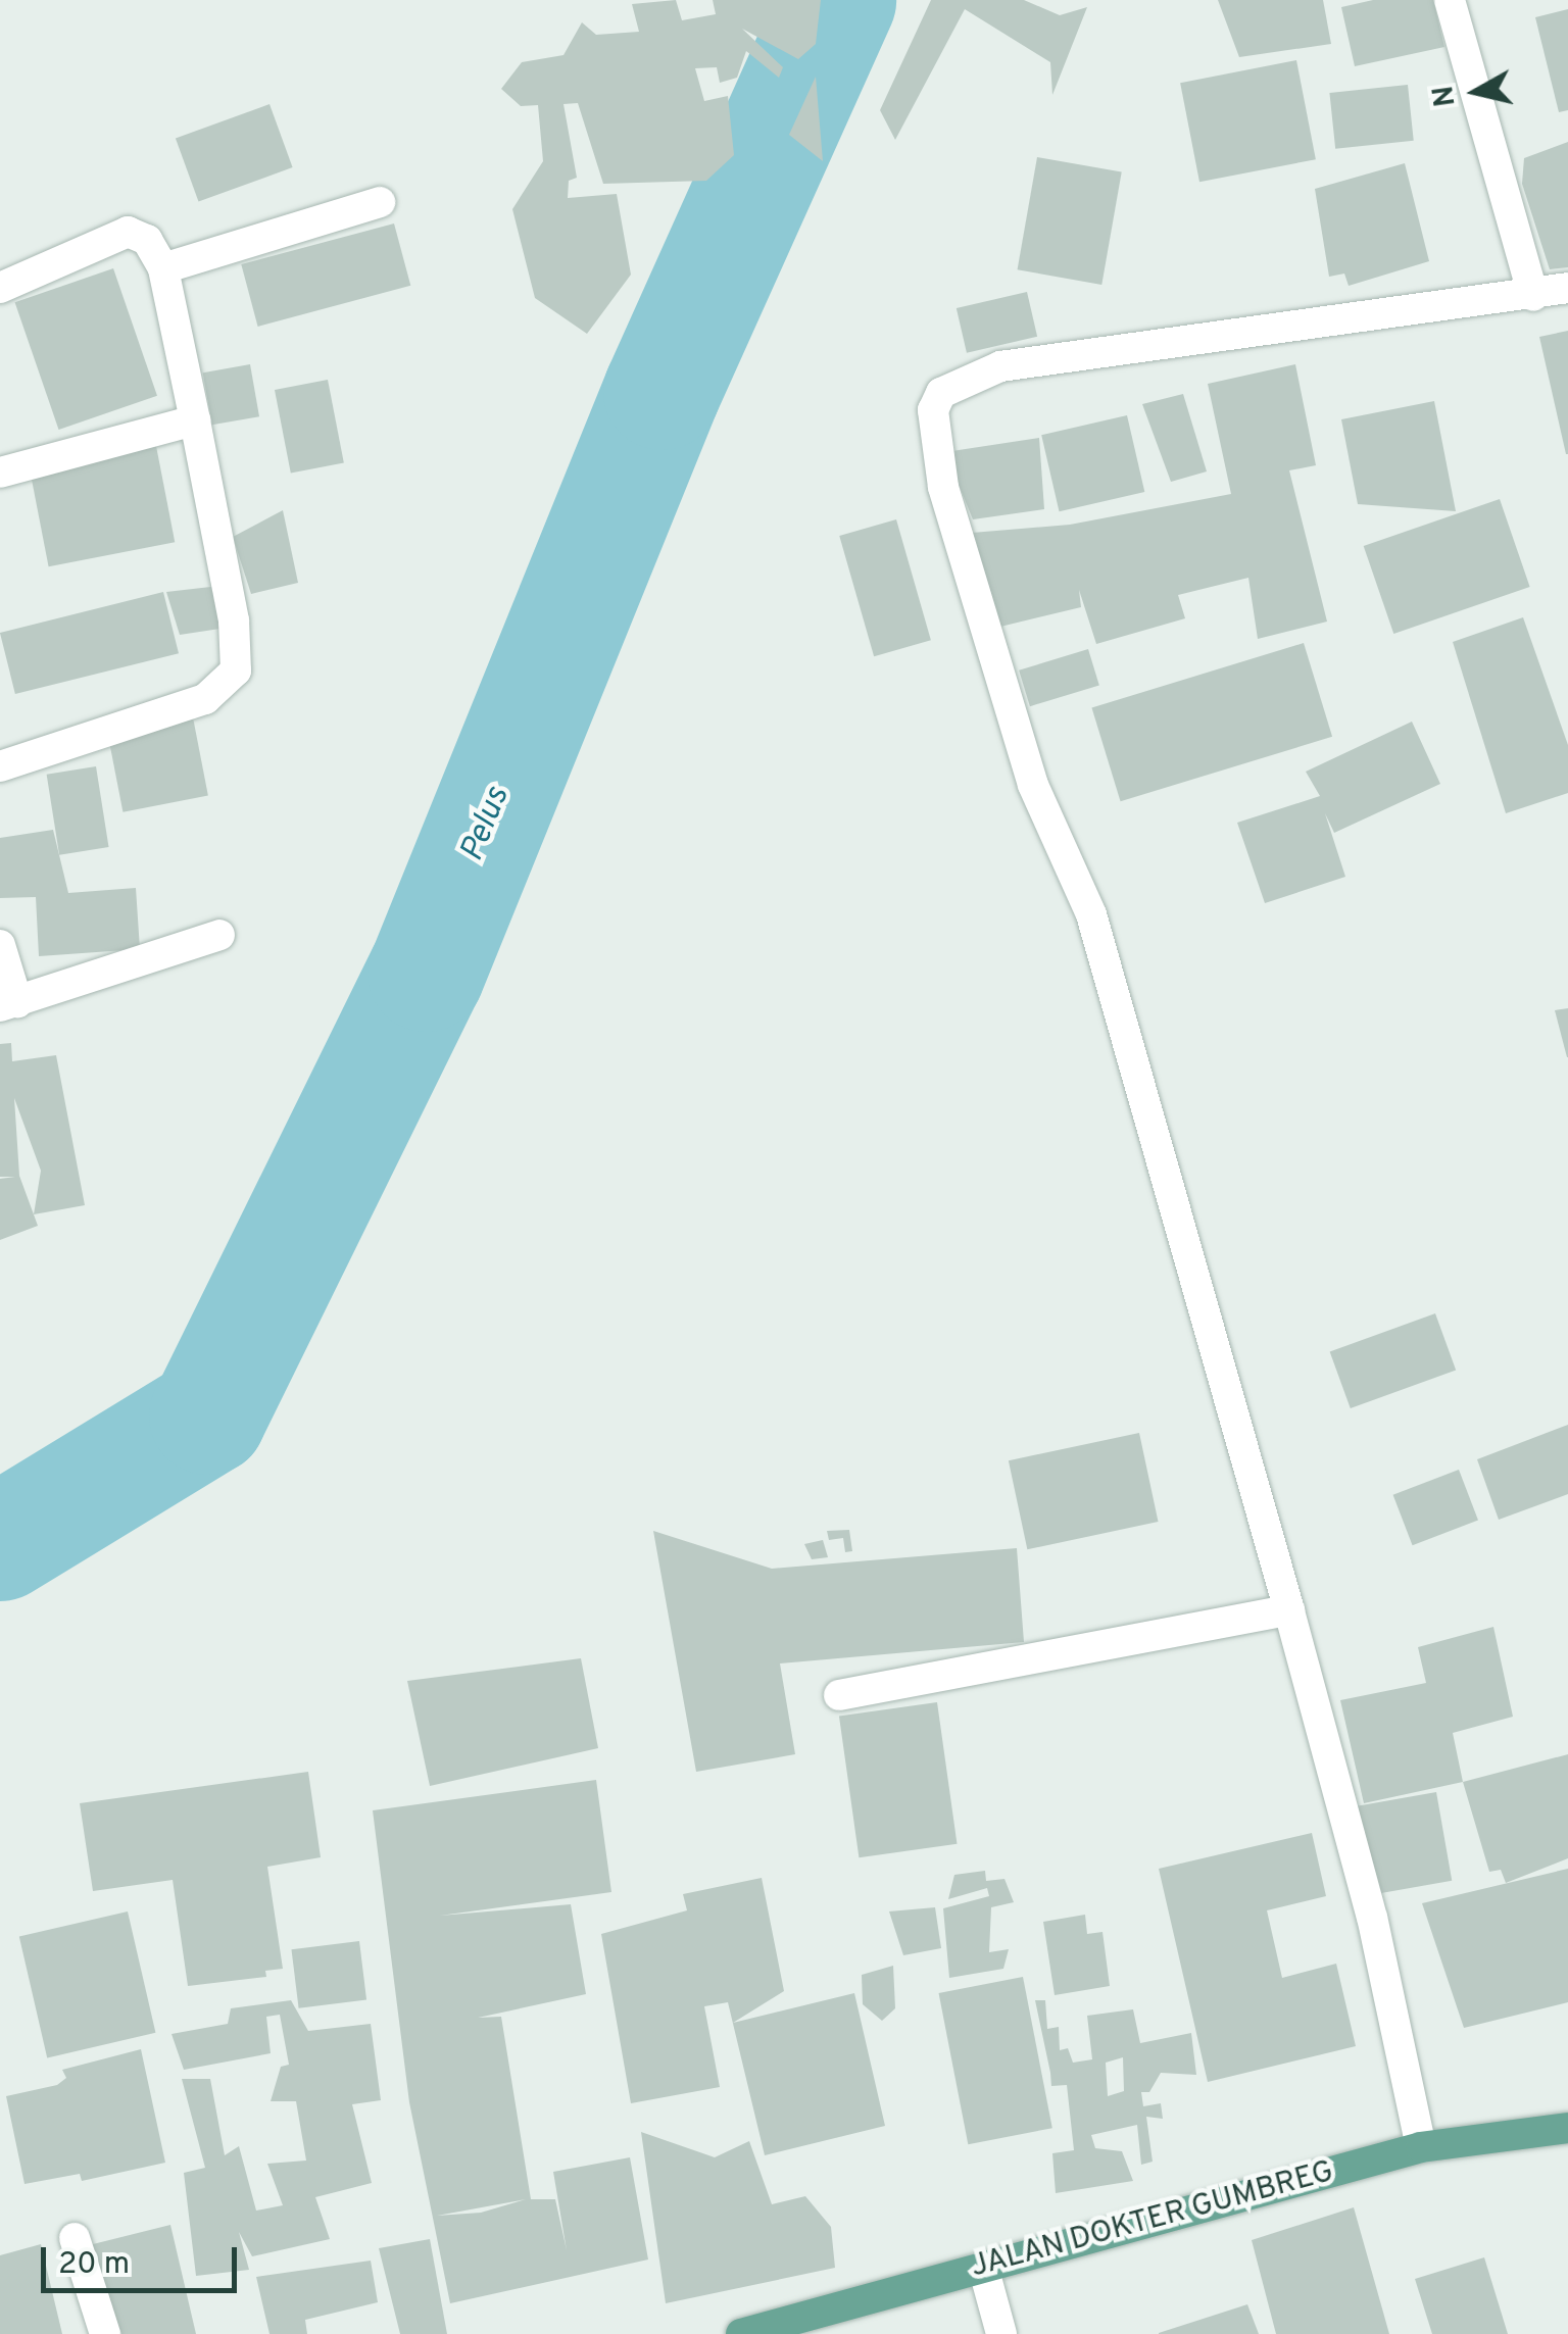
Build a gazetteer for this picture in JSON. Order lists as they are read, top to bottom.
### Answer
{
  "streets": {
    "main road": ["JALAN DOKTER GUMBREG"]
  },
  "water": ["Pelus"],
  "scale_bar": "20 m",
  "north": "left"
}
